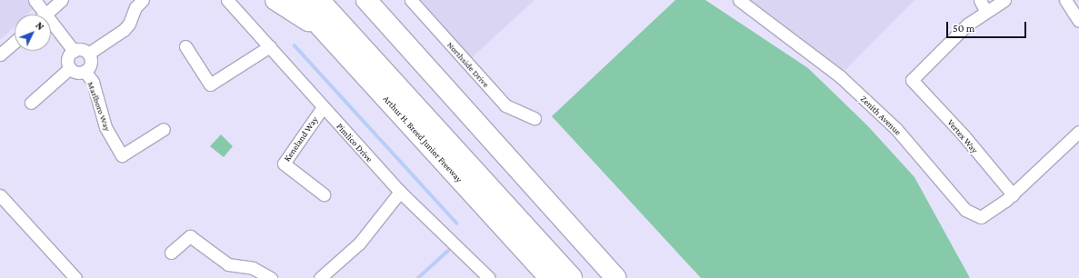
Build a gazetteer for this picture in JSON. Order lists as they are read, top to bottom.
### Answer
{
  "streets": {
    "highway": ["Arthur H. Breed Junior Freeway"],
    "street": [
      "Northside Drive",
      "Marlboro Way",
      "Zenith Avenue",
      "Vertex Way",
      "Keneland Way",
      "Pimlico Drive"
    ]
  },
  "crossings": [
    ["Zenith Avenue", "Vertex Way"],
    ["Keneland Way", "Pimlico Drive"]
  ],
  "scale_bar": "50 m",
  "north": "top right"
}
